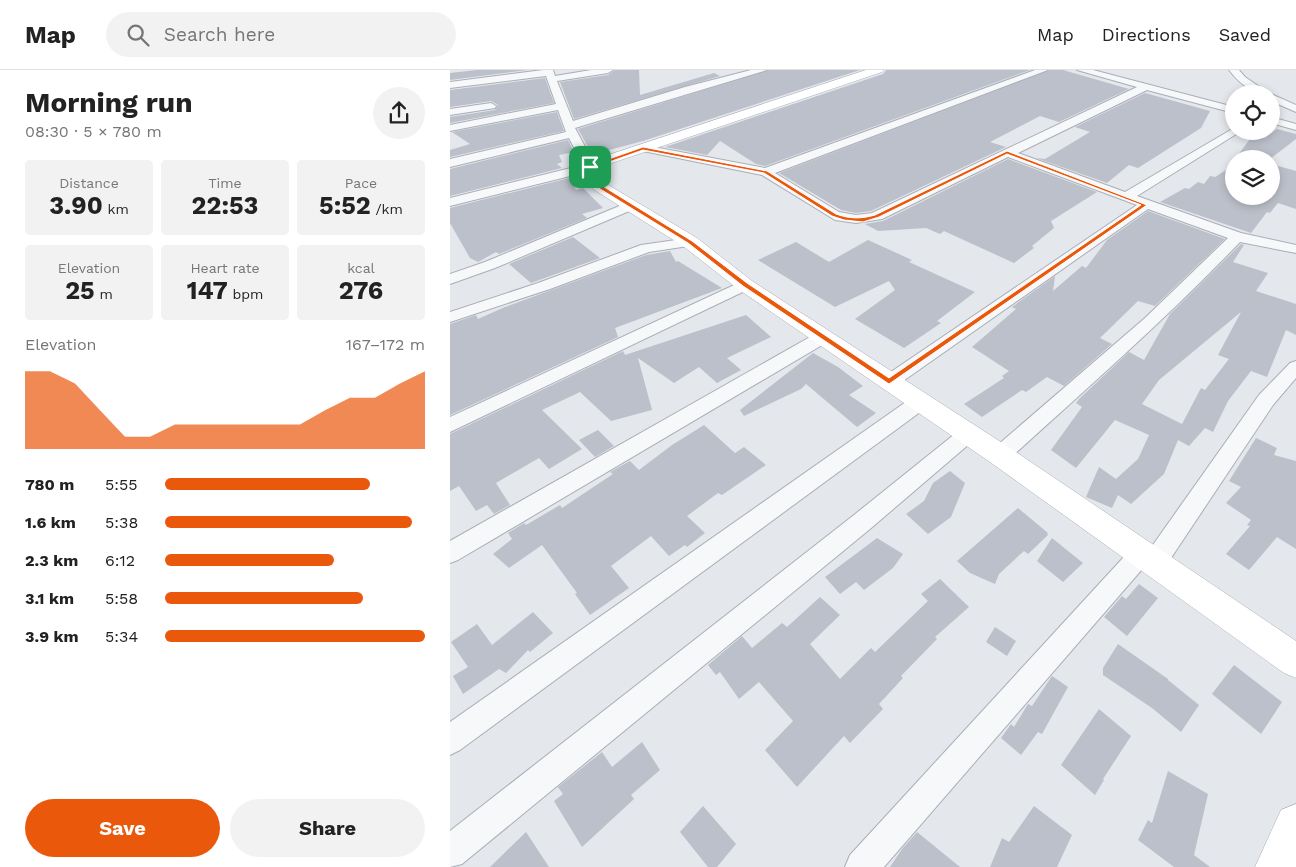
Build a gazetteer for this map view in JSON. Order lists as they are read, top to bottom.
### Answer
{
  "page": {
    "header": "Map",
    "search": "Search here",
    "nav": ["Map", "Directions", "Saved"],
    "heading": ["Morning run", "08:30 · 5 × 780 m"],
    "stats": [
      ["Distance", "3.90 km"],
      ["Time", "22:53"],
      ["Pace", "5:52 /km"],
      ["Elevation", "25 m"],
      ["Heart rate", "147 bpm"],
      ["kcal", "276"]
    ],
    "chart": ["Elevation", "167–172 m"],
    "list": [
      {
        "name": "780 m",
        "note": "5:55"
      },
      {
        "name": "1.6 km",
        "note": "5:38"
      },
      {
        "name": "2.3 km",
        "note": "6:12"
      },
      {
        "name": "3.1 km",
        "note": "5:58"
      },
      {
        "name": "3.9 km",
        "note": "5:34"
      }
    ],
    "buttons": ["Save", "Share"]
  }
}
